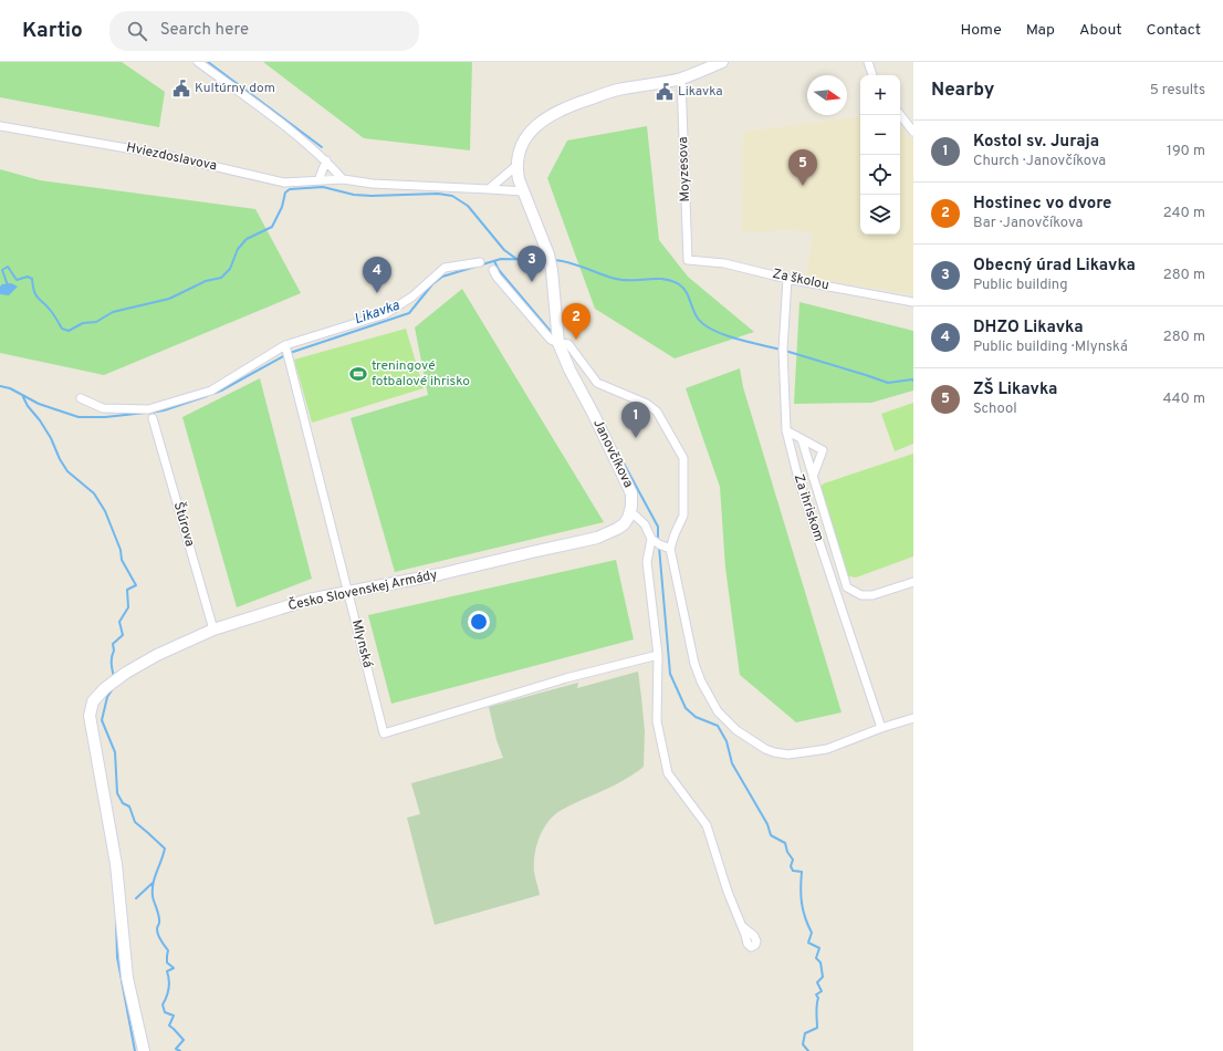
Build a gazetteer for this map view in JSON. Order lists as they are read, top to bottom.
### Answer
{
  "streets": {
    "street": [
      "Hviezdoslavova",
      "Moyzesova",
      "Za školou",
      "Janovčíkova",
      "Za ihriskom",
      "Štúrova",
      "Česko Slovenskej Armády",
      "Mlynská"
    ]
  },
  "crossings": [
    ["Hviezdoslavova", "Janovčíkova"],
    ["Moyzesova", "Za školou"],
    ["Za školou", "Za ihriskom"],
    ["Janovčíkova", "Česko Slovenskej Armády"],
    ["Štúrova", "Česko Slovenskej Armády"],
    ["Česko Slovenskej Armády", "Mlynská"]
  ],
  "water": ["Likavka"],
  "places": {
    "public building": ["Kultúrny dom", "Likavka"],
    "sports": ["treningové fotbalové ihrisko"]
  },
  "north": "right",
  "page": {
    "header": "Kartio",
    "search": "Search here",
    "nav": [
      "Home",
      "Map",
      "About",
      "Contact"
    ],
    "heading": ["Nearby", "5 results"],
    "map_buttons": ["+", "−"],
    "list": [
      {
        "mark": "1",
        "name": "Kostol sv. Juraja",
        "note": "Church · Janovčíkova",
        "value": "190 m"
      },
      {
        "mark": "2",
        "name": "Hostinec vo dvore",
        "note": "Bar · Janovčíkova",
        "value": "240 m"
      },
      {
        "mark": "3",
        "name": "Obecný úrad Likavka",
        "note": "Public building",
        "value": "280 m"
      },
      {
        "mark": "4",
        "name": "DHZO Likavka",
        "note": "Public building · Mlynská",
        "value": "280 m"
      },
      {
        "mark": "5",
        "name": "ZŠ Likavka",
        "note": "School",
        "value": "440 m"
      }
    ],
    "pins": [
      "5",
      "3",
      "4",
      "2",
      "1"
    ]
  }
}
